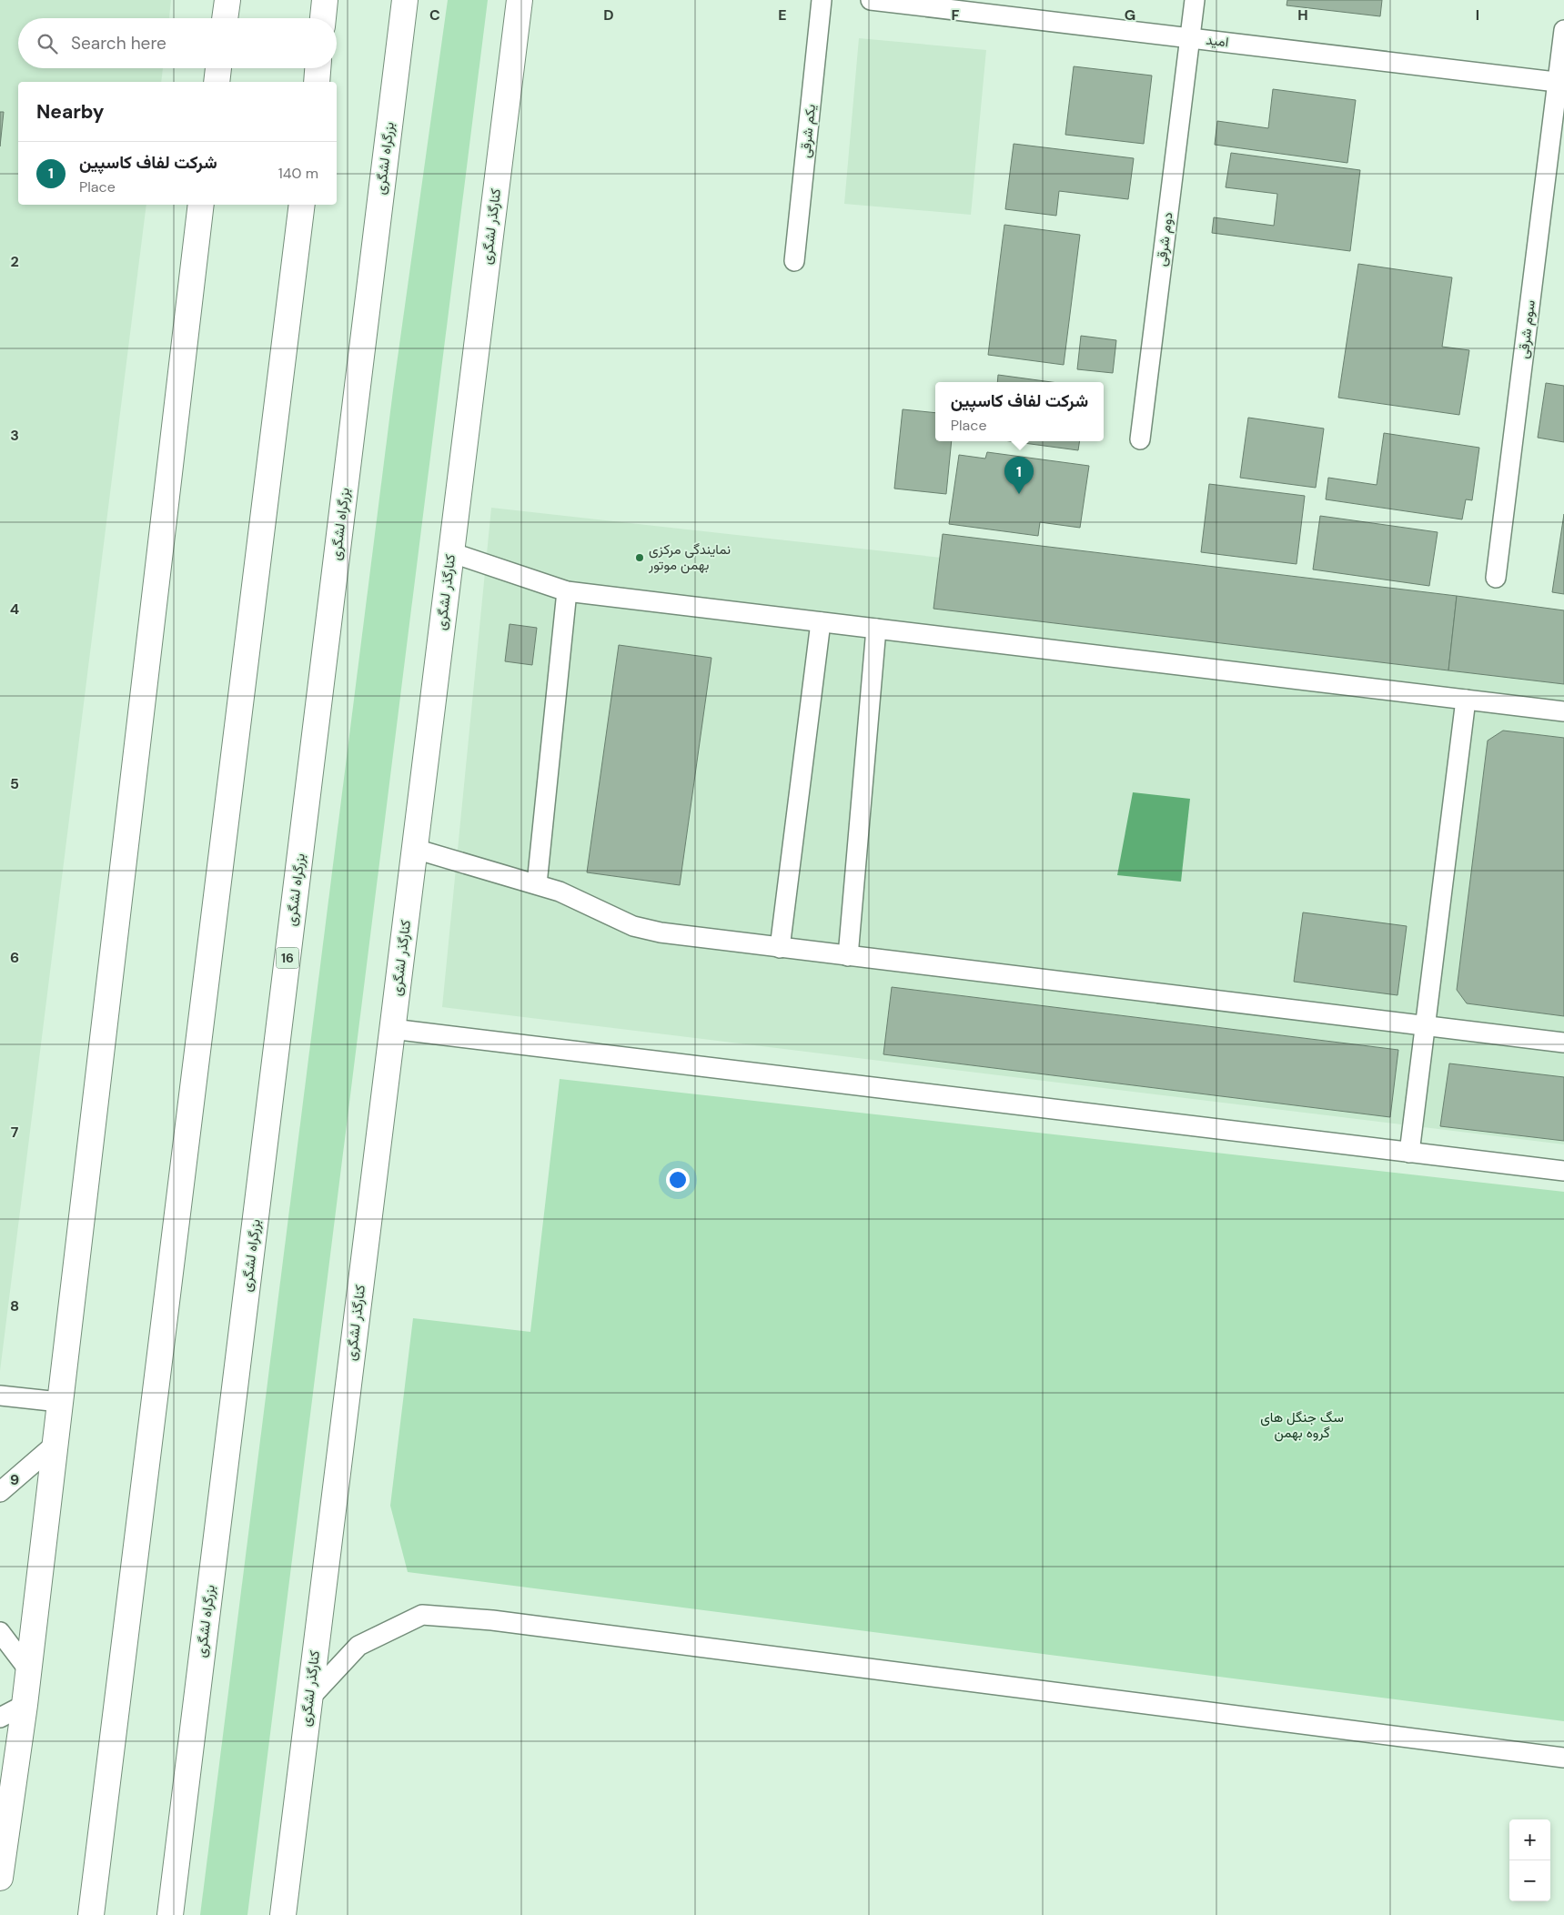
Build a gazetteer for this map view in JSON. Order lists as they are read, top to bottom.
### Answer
{
  "streets": {
    "main road": ["بزرگراه لشگری", "کنارگذر لشگری", "16"],
    "lane": [
      "امید",
      "یکم شرقی",
      "دوم شرقی",
      "سوم شرقی"
    ]
  },
  "crossings": [
    ["امید", "دوم شرقی"],
    ["امید", "سوم شرقی"]
  ],
  "parks": ["سگ جنگل های گروه بهمن"],
  "places": ["نمایندگی مرکزی بهمن موتور"],
  "page": {
    "search": "Search here",
    "heading": "Nearby",
    "list": [
      {
        "mark": "1",
        "name": "شرکت لفاف کاسپین",
        "note": "Place",
        "value": "140 m"
      }
    ],
    "popup": ["شرکت لفاف کاسپین", "Place"],
    "pins": "1",
    "map_buttons": ["+", "−"]
  },
  "grid": {
    "columns": [
      "C",
      "D",
      "E",
      "F",
      "G",
      "H",
      "I"
    ],
    "rows": [
      "2",
      "3",
      "4",
      "5",
      "6",
      "7",
      "8",
      "9"
    ]
  }
}
